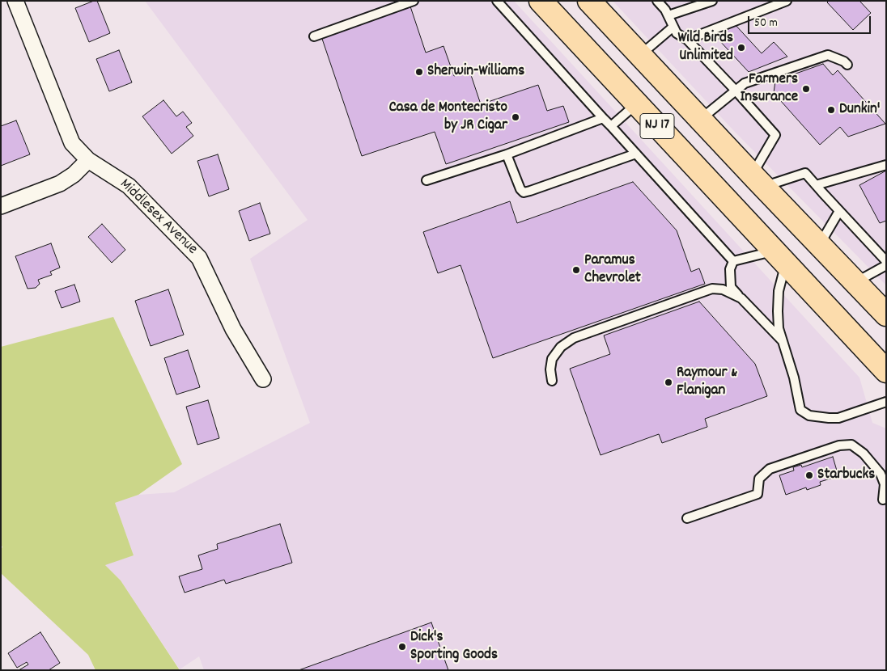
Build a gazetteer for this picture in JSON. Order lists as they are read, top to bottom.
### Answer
{
  "streets": {
    "highway": ["NJ 17"],
    "street": ["Middlesex Avenue"]
  },
  "places": [
    "Wild Birds Unlimited",
    "Sherwin-Williams",
    "Farmers Insurance",
    "Dunkin'",
    "Casa de Montecristo by JR Cigar",
    "Paramus Chevrolet",
    "Raymour & Flanigan",
    "Starbucks",
    "Dick's Sporting Goods"
  ],
  "scale_bar": "50 m"
}
